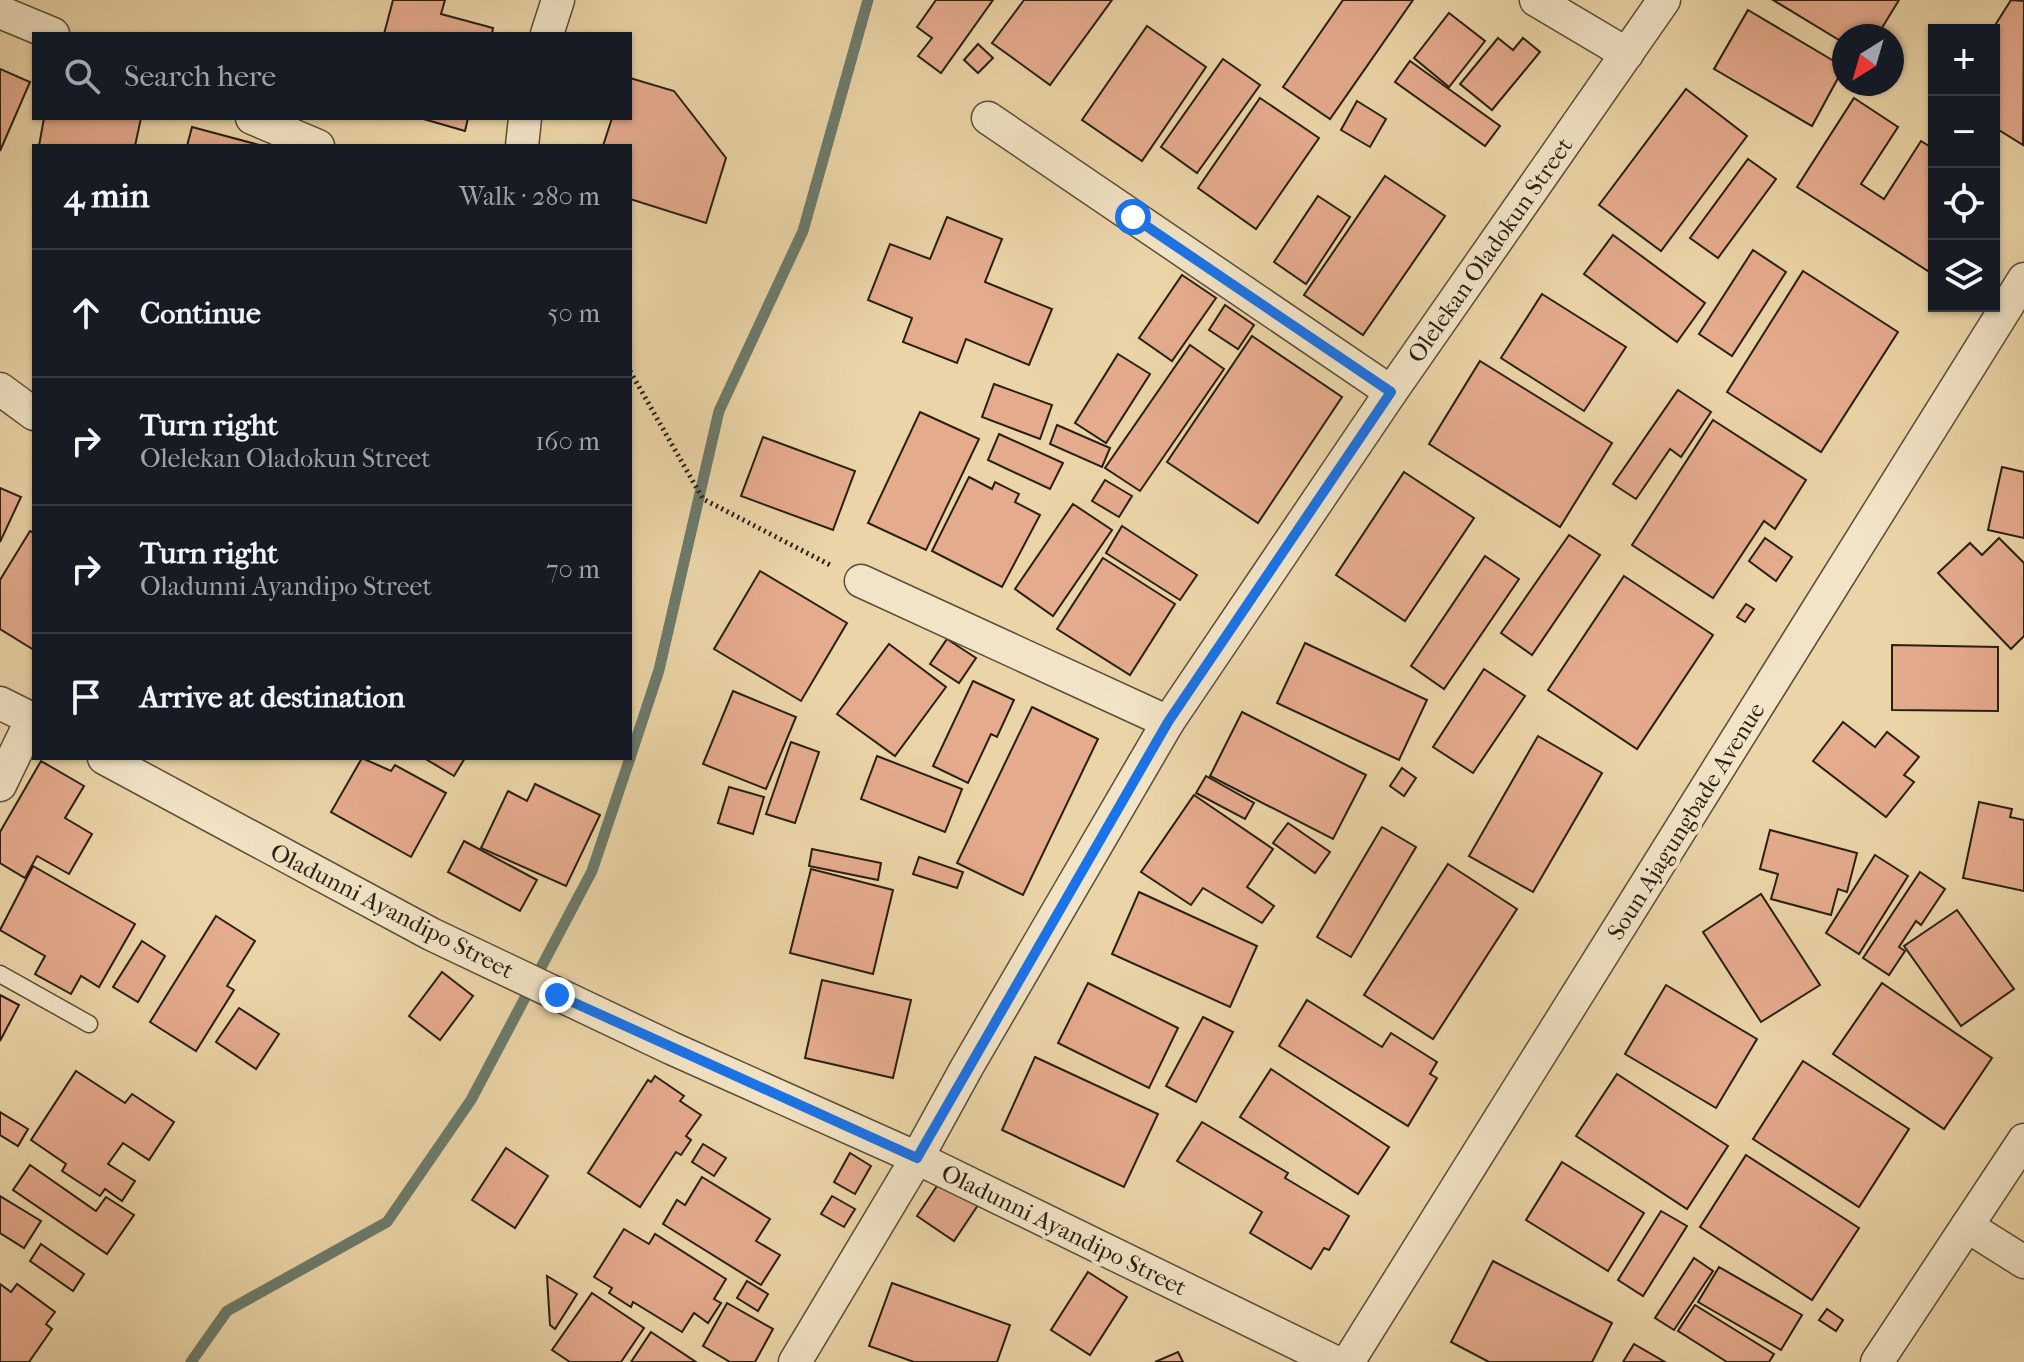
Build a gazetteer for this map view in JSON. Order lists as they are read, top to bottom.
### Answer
{
  "streets": {
    "street": ["Olelekan Oladokun Street", "Soun Ajagungbade Avenue", "Oladunni Ayandipo Street"]
  },
  "crossings": [
    ["Olelekan Oladokun Street", "Oladunni Ayandipo Street"]
  ],
  "north": "bottom left",
  "page": {
    "map_buttons": ["+", "−"],
    "search": "Search here",
    "heading": ["4 min", "Walk · 280 m"],
    "list": [
      ["Continue", "50 m"],
      ["Turn right", "Olelekan Oladokun Street", "160 m"],
      ["Turn right", "Oladunni Ayandipo Street", "70 m"],
      "Arrive at destination"
    ]
  }
}
